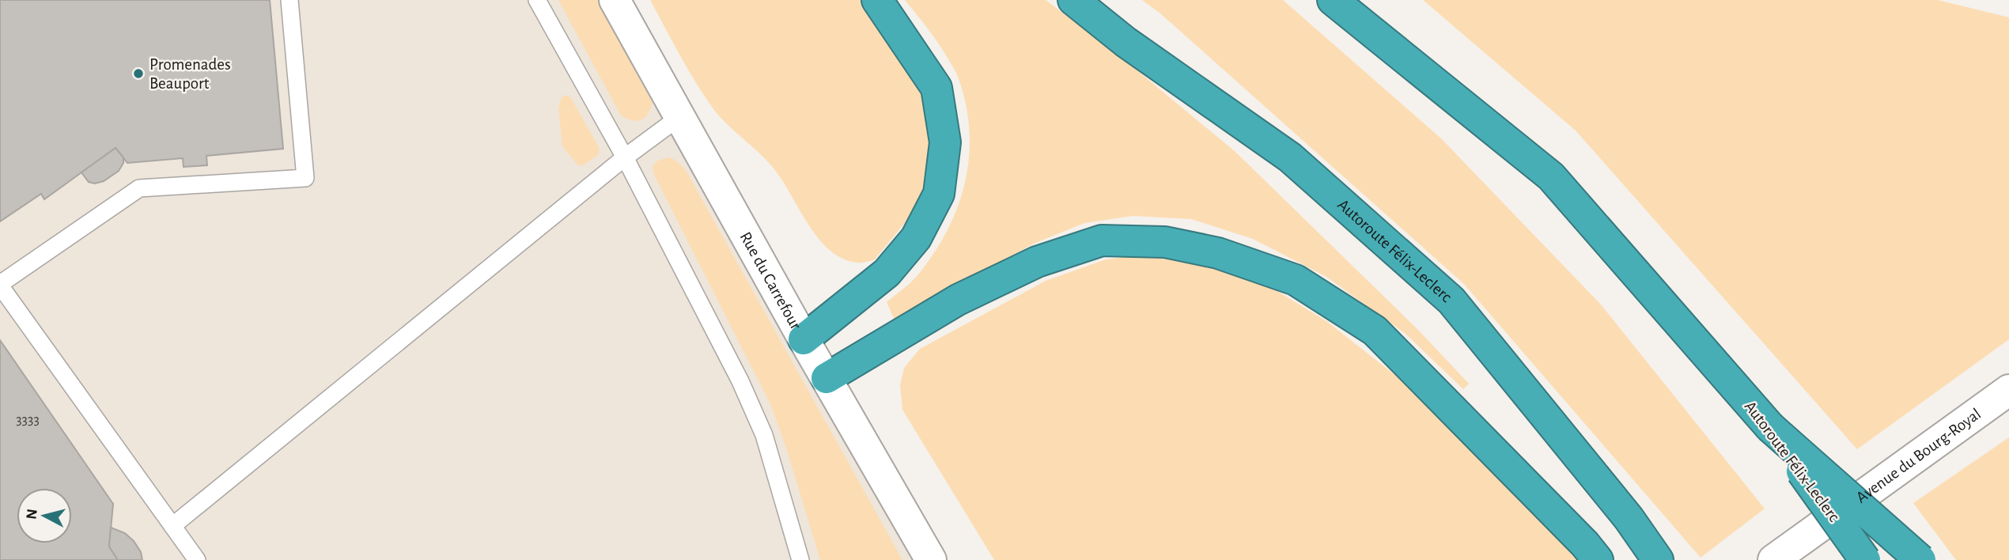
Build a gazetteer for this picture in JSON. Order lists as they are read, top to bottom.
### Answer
{
  "streets": {
    "highway": ["Autoroute Félix-Leclerc"],
    "street": ["Rue du Carrefour", "Avenue du Bourg-Royal"]
  },
  "places": ["Promenades Beauport"],
  "house_numbers": ["3333"],
  "north": "left"
}
